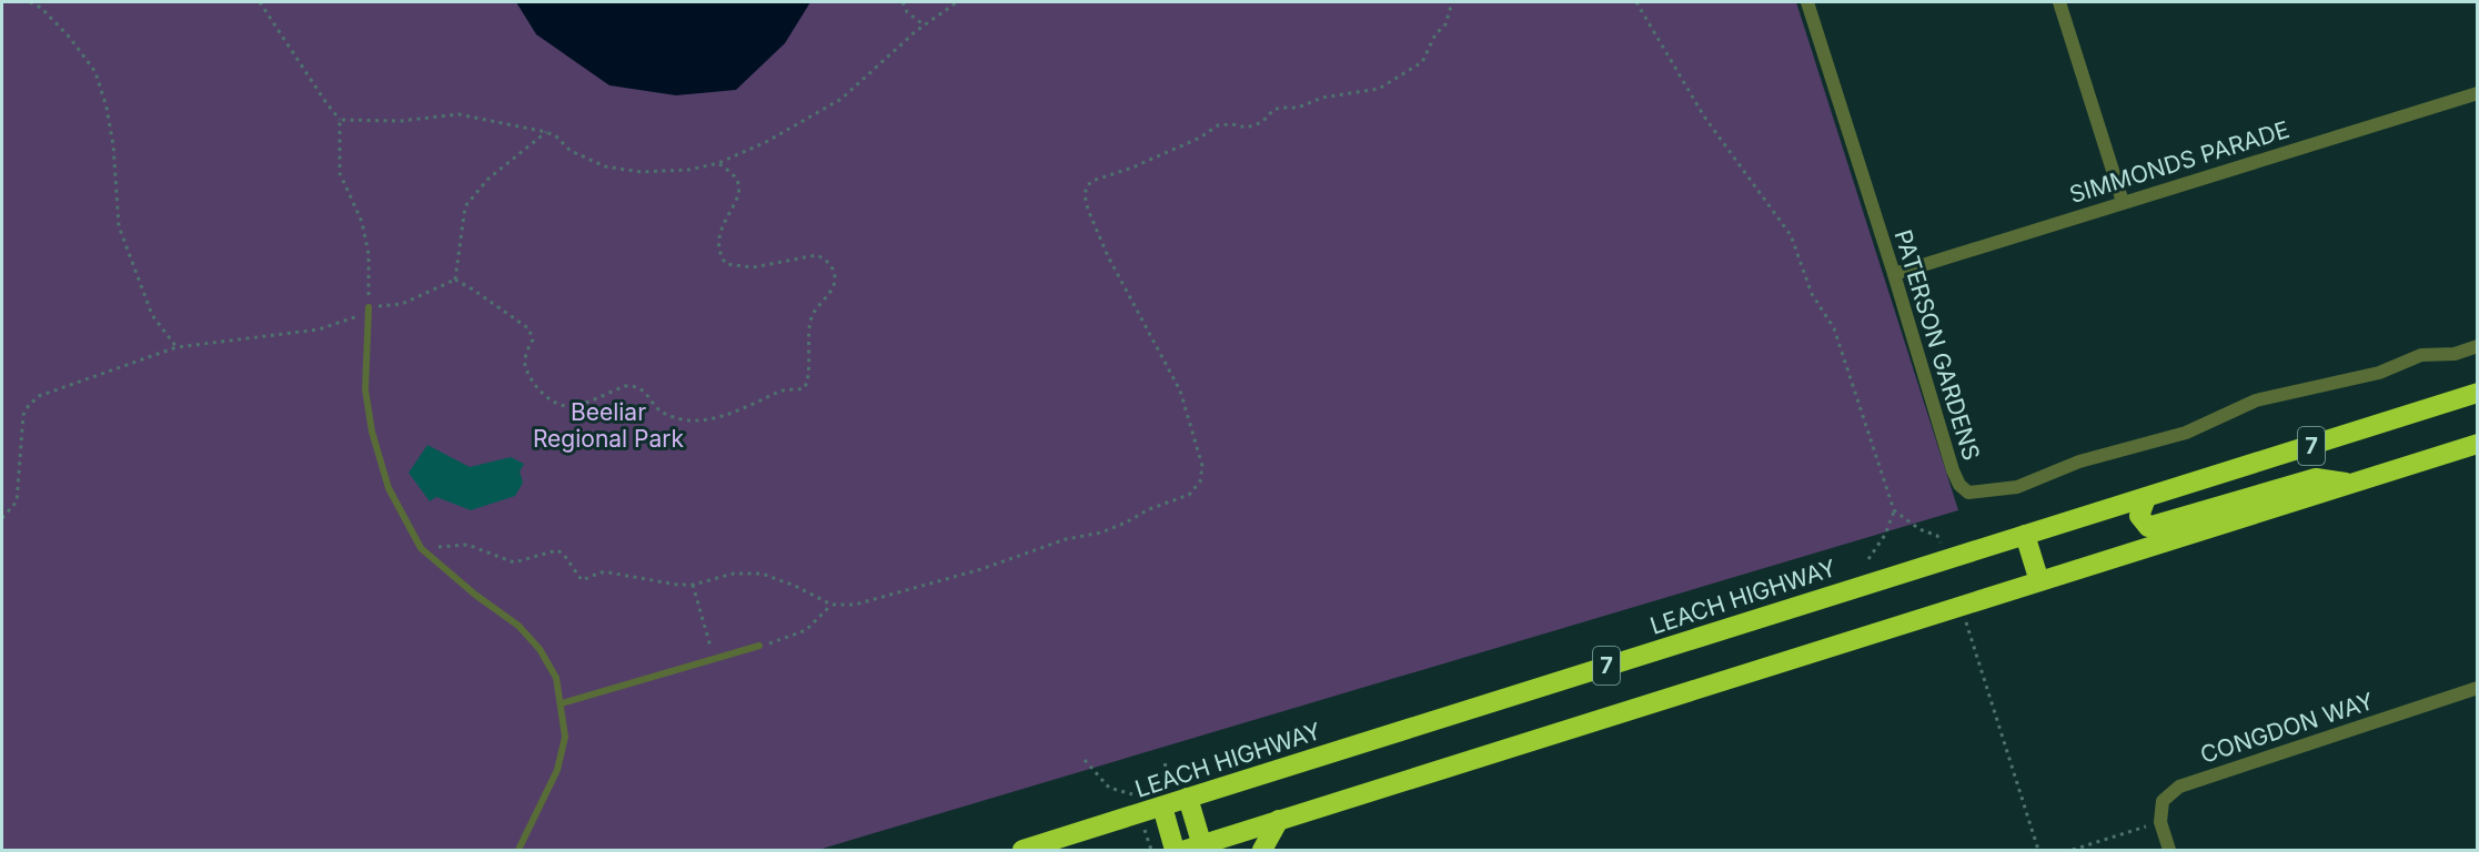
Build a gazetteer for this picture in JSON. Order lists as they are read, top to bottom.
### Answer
{
  "streets": {
    "highway": ["7", "LEACH HIGHWAY"],
    "street": ["SIMMONDS PARADE", "PATERSON GARDENS", "CONGDON WAY"]
  },
  "crossings": [
    ["SIMMONDS PARADE", "PATERSON GARDENS"]
  ],
  "parks": ["Beeliar Regional Park"]
}
